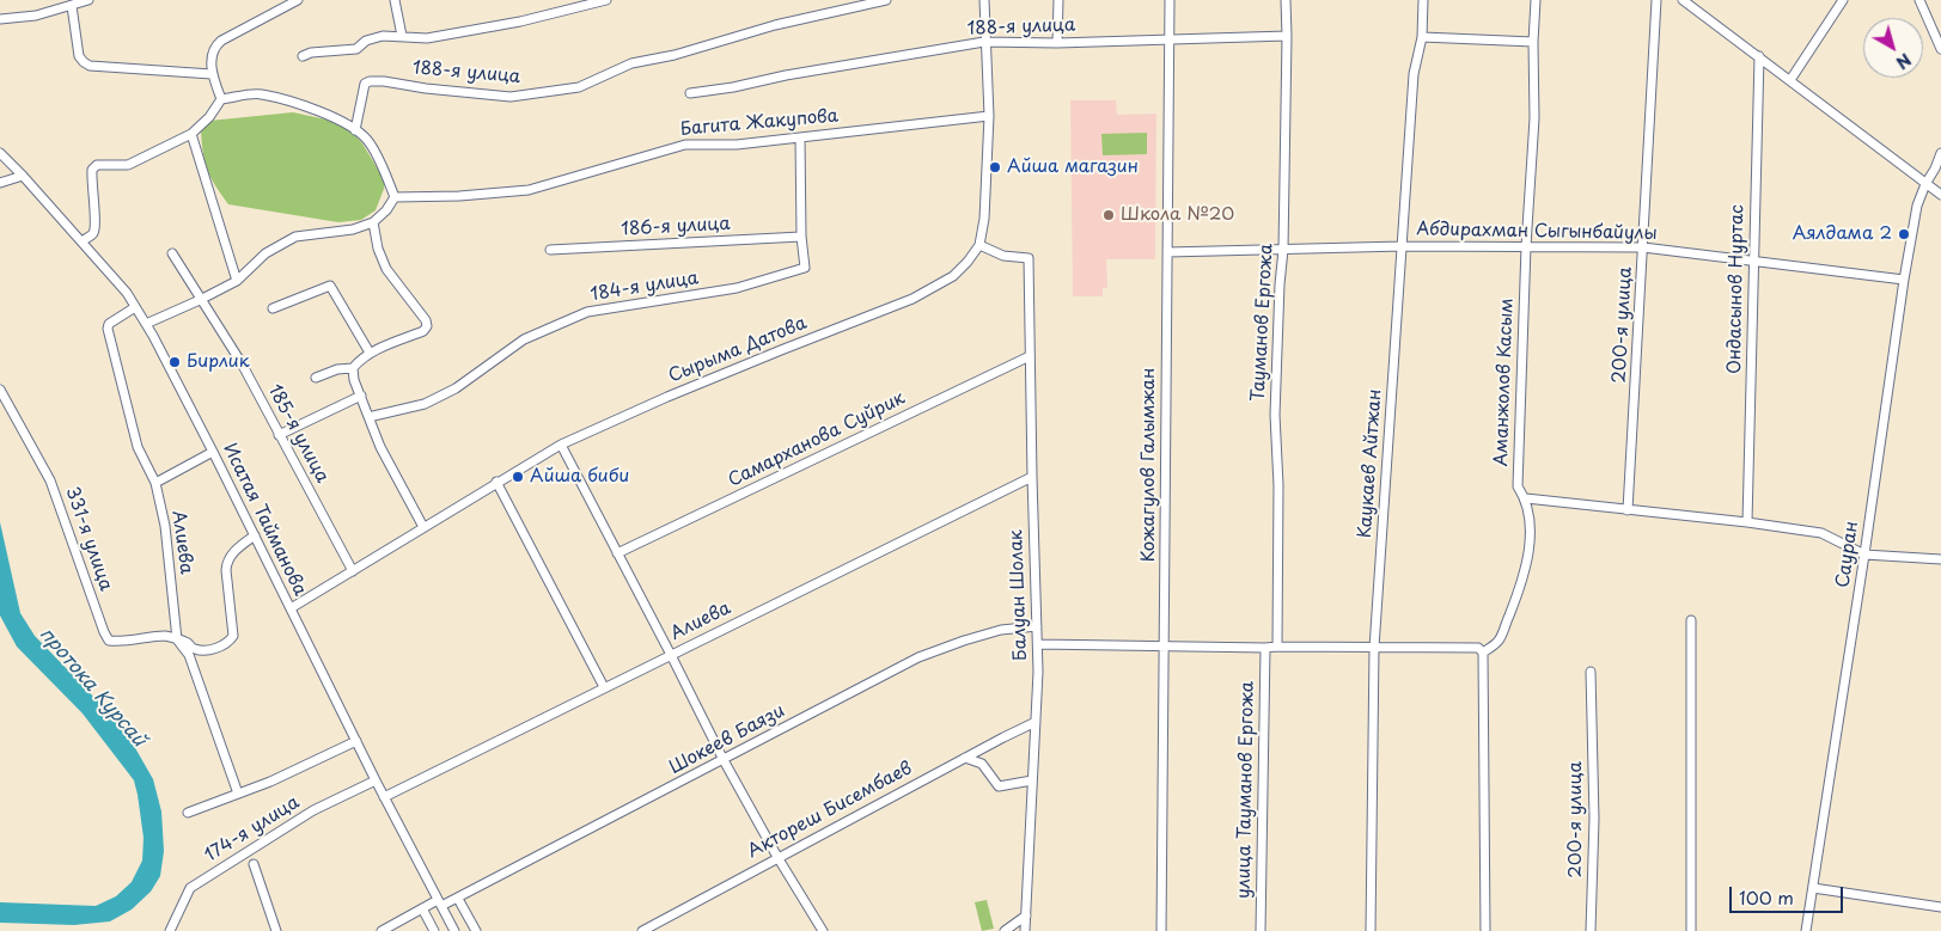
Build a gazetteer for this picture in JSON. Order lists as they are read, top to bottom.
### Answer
{
  "streets": {
    "street": [
      "188-я улица",
      "Багита Жакупова",
      "186-я улица",
      "Абдирахман Сыгынбайулы",
      "184-я улица",
      "Ондасынов Нуртас",
      "Тауманов Ергожа",
      "200-я улица",
      "Сырыма Датова",
      "Аманжолов Касым",
      "185-я улица",
      "Самарханова Суйрик",
      "Каукаев Айтжан",
      "Кожагулов Галымжан",
      "Исатая Тайманова",
      "331-я улица",
      "Алиева",
      "Сауран",
      "Балуан Шолак",
      "Шокеев Баязи",
      "улица Тауманов Ергожа",
      "Актореш Бисембаев",
      "174-я улица"
    ]
  },
  "crossings": [
    ["188-я улица", "Тауманов Ергожа"],
    ["188-я улица", "Сырыма Датова"],
    ["188-я улица", "Кожагулов Галымжан"],
    ["Багита Жакупова", "Сырыма Датова"],
    ["186-я улица", "184-я улица"],
    ["Абдирахман Сыгынбайулы", "Ондасынов Нуртас"],
    ["Абдирахман Сыгынбайулы", "Тауманов Ергожа"],
    ["Абдирахман Сыгынбайулы", "200-я улица"],
    ["Абдирахман Сыгынбайулы", "Аманжолов Касым"],
    ["Абдирахман Сыгынбайулы", "Каукаев Айтжан"],
    ["Абдирахман Сыгынбайулы", "Кожагулов Галымжан"],
    ["Абдирахман Сыгынбайулы", "Сауран"],
    ["Сырыма Датова", "185-я улица"],
    ["Сырыма Датова", "Исатая Тайманова"],
    ["Сырыма Датова", "Балуан Шолак"],
    ["Самарханова Суйрик", "Балуан Шолак"],
    ["Исатая Тайманова", "Алиева"],
    ["Исатая Тайманова", "Шокеев Баязи"],
    ["Исатая Тайманова", "174-я улица"],
    ["331-я улица", "Алиева"],
    ["Алиева", "Балуан Шолак"],
    ["Балуан Шолак", "Шокеев Баязи"],
    ["Балуан Шолак", "Актореш Бисембаев"]
  ],
  "water": ["протока Курсай"],
  "places": [
    "Айша магазин",
    "Школа №20",
    "Аялдама 2",
    "Бирлик",
    "Айша биби"
  ],
  "scale_bar": "100 m",
  "north": "bottom right"
}
